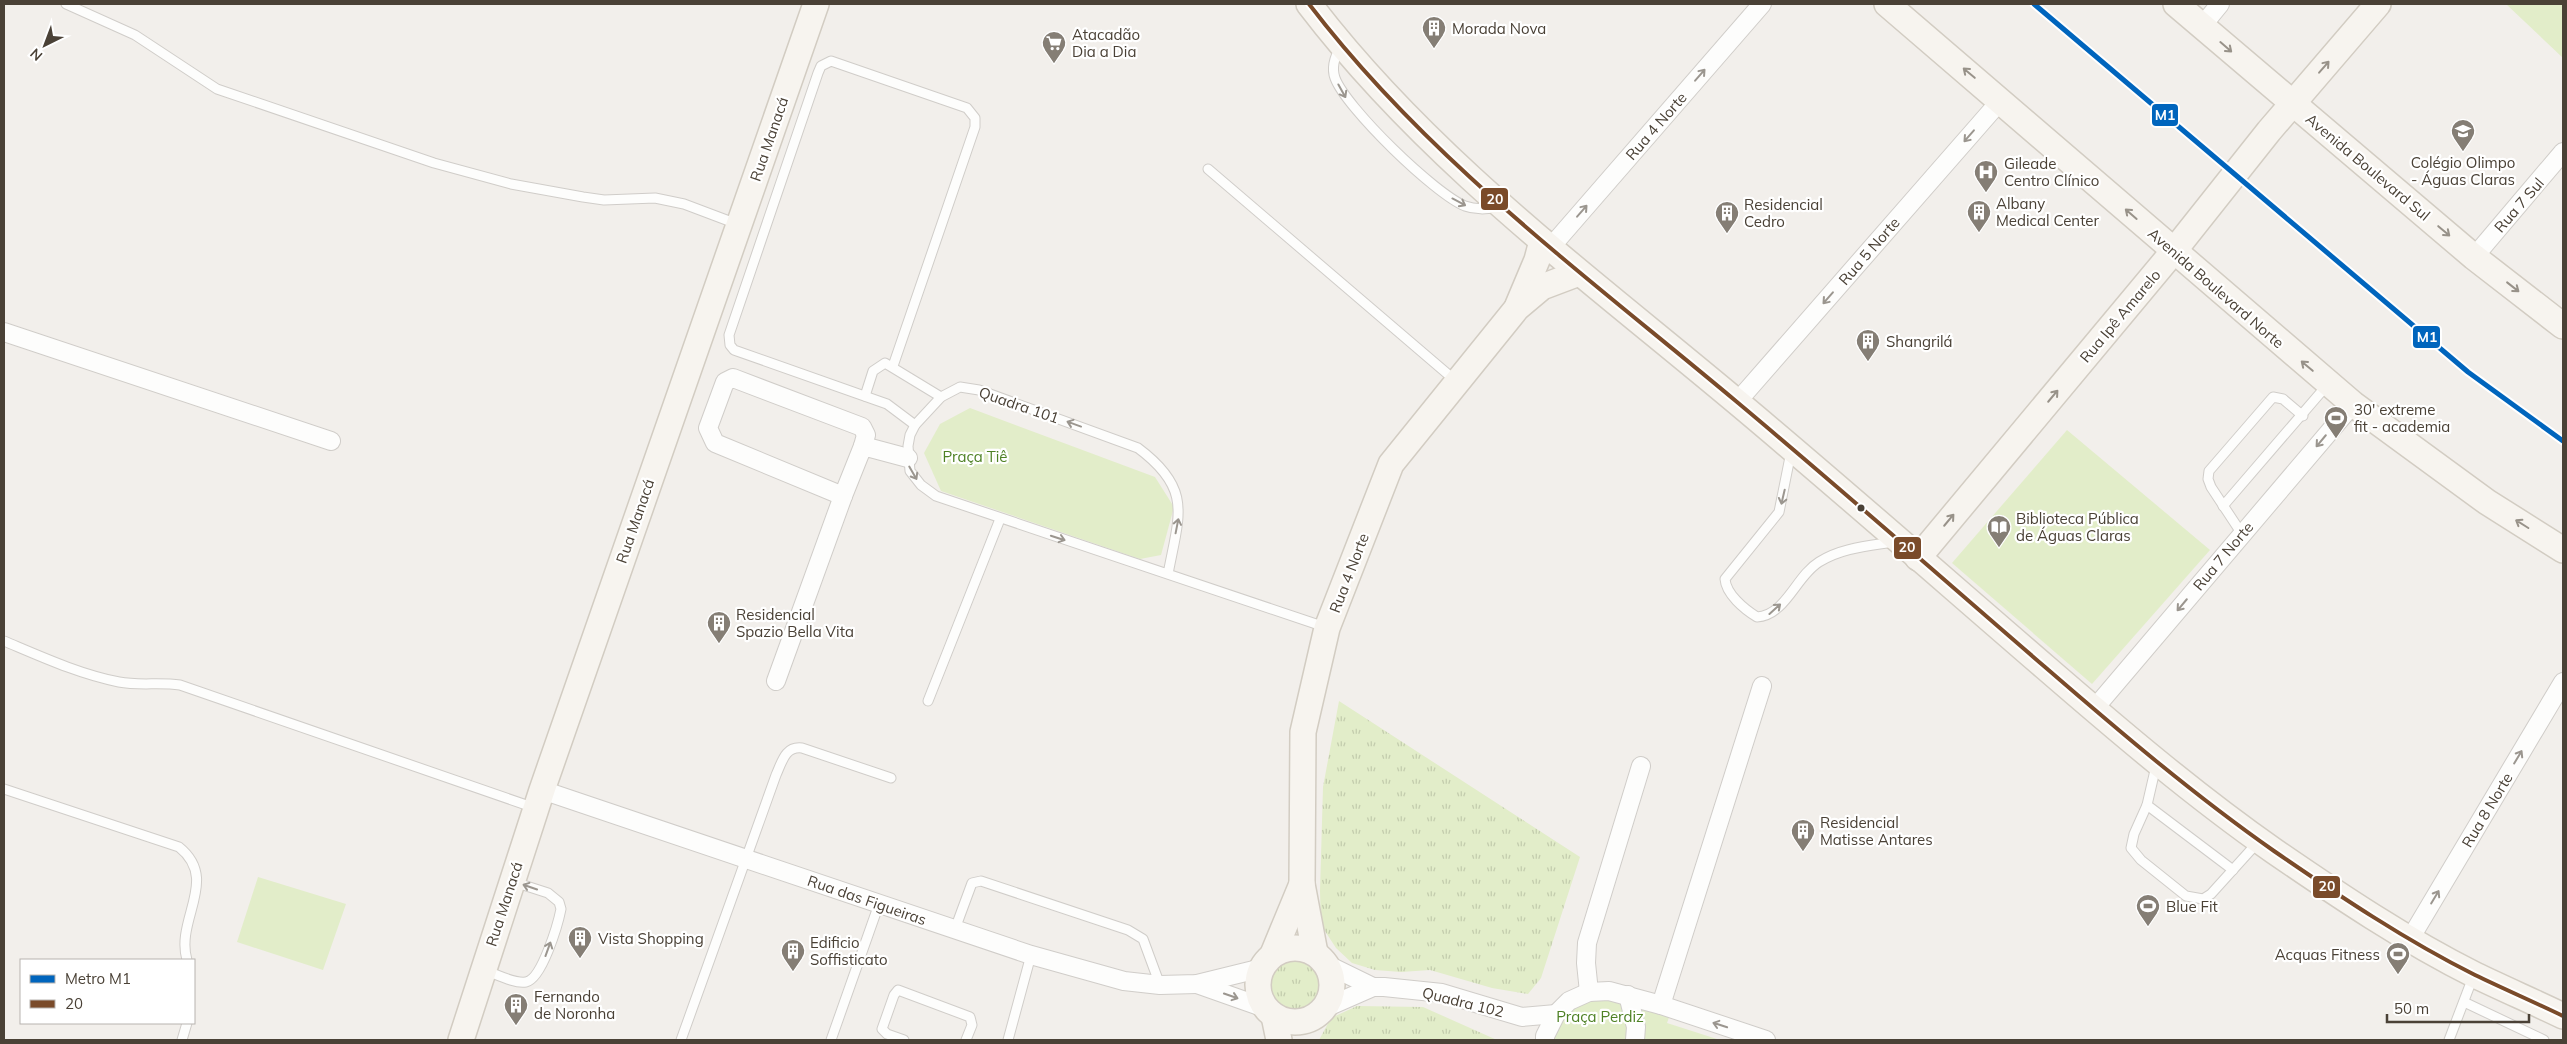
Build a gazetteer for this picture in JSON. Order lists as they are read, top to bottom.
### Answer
{
  "streets": {
    "street": [
      "Rua 4 Norte",
      "Rua Manacá",
      "Avenida Boulevard Sul",
      "Rua 7 Sul",
      "Rua 5 Norte",
      "Avenida Boulevard Norte",
      "Rua Ipê Amarelo",
      "Rua 7 Norte",
      "Rua 8 Norte",
      "Rua das Figueiras",
      "Quadra 102"
    ],
    "lane": ["Quadra 101"]
  },
  "crossings": [
    ["Rua 4 Norte", "Rua das Figueiras"],
    ["Rua 4 Norte", "Quadra 102"],
    ["Rua Manacá", "Rua das Figueiras"],
    ["Avenida Boulevard Sul", "Rua 7 Sul"],
    ["Avenida Boulevard Sul", "Rua Ipê Amarelo"],
    ["Rua 5 Norte", "Avenida Boulevard Norte"],
    ["Avenida Boulevard Norte", "Rua Ipê Amarelo"],
    ["Avenida Boulevard Norte", "Rua 7 Norte"],
    ["Rua das Figueiras", "Quadra 102"]
  ],
  "one_way": [
    "Avenida Boulevard Sul",
    "Rua 5 Norte",
    "Avenida Boulevard Norte",
    "Rua Ipê Amarelo",
    "Quadra 101",
    "Rua 7 Norte",
    "Rua 8 Norte"
  ],
  "parks": ["Praça Tiê", "Praça Perdiz"],
  "places": {
    "building": [
      "Morada Nova",
      "Albany Medical Center",
      "Residencial Cedro",
      "Shangrilá",
      "Residencial Spazio Bella Vita",
      "Residencial Matisse Antares",
      "Vista Shopping",
      "Edificio Soffisticato",
      "Fernando de Noronha"
    ],
    "supermarket": ["Atacadão Dia a Dia"],
    "school or university": ["Colégio Olimpo - Águas Claras"],
    "hospital": ["Gileade Centro Clínico"],
    "sports": ["30' extreme fit - academia", "Blue Fit", "Acquas Fitness"],
    "library": ["Biblioteca Pública de Águas Claras"]
  },
  "lines": ["metro line M1", "transit line 20"],
  "legend": ["Metro M1", "20"],
  "scale_bar": "50 m",
  "north": "bottom left"
}
